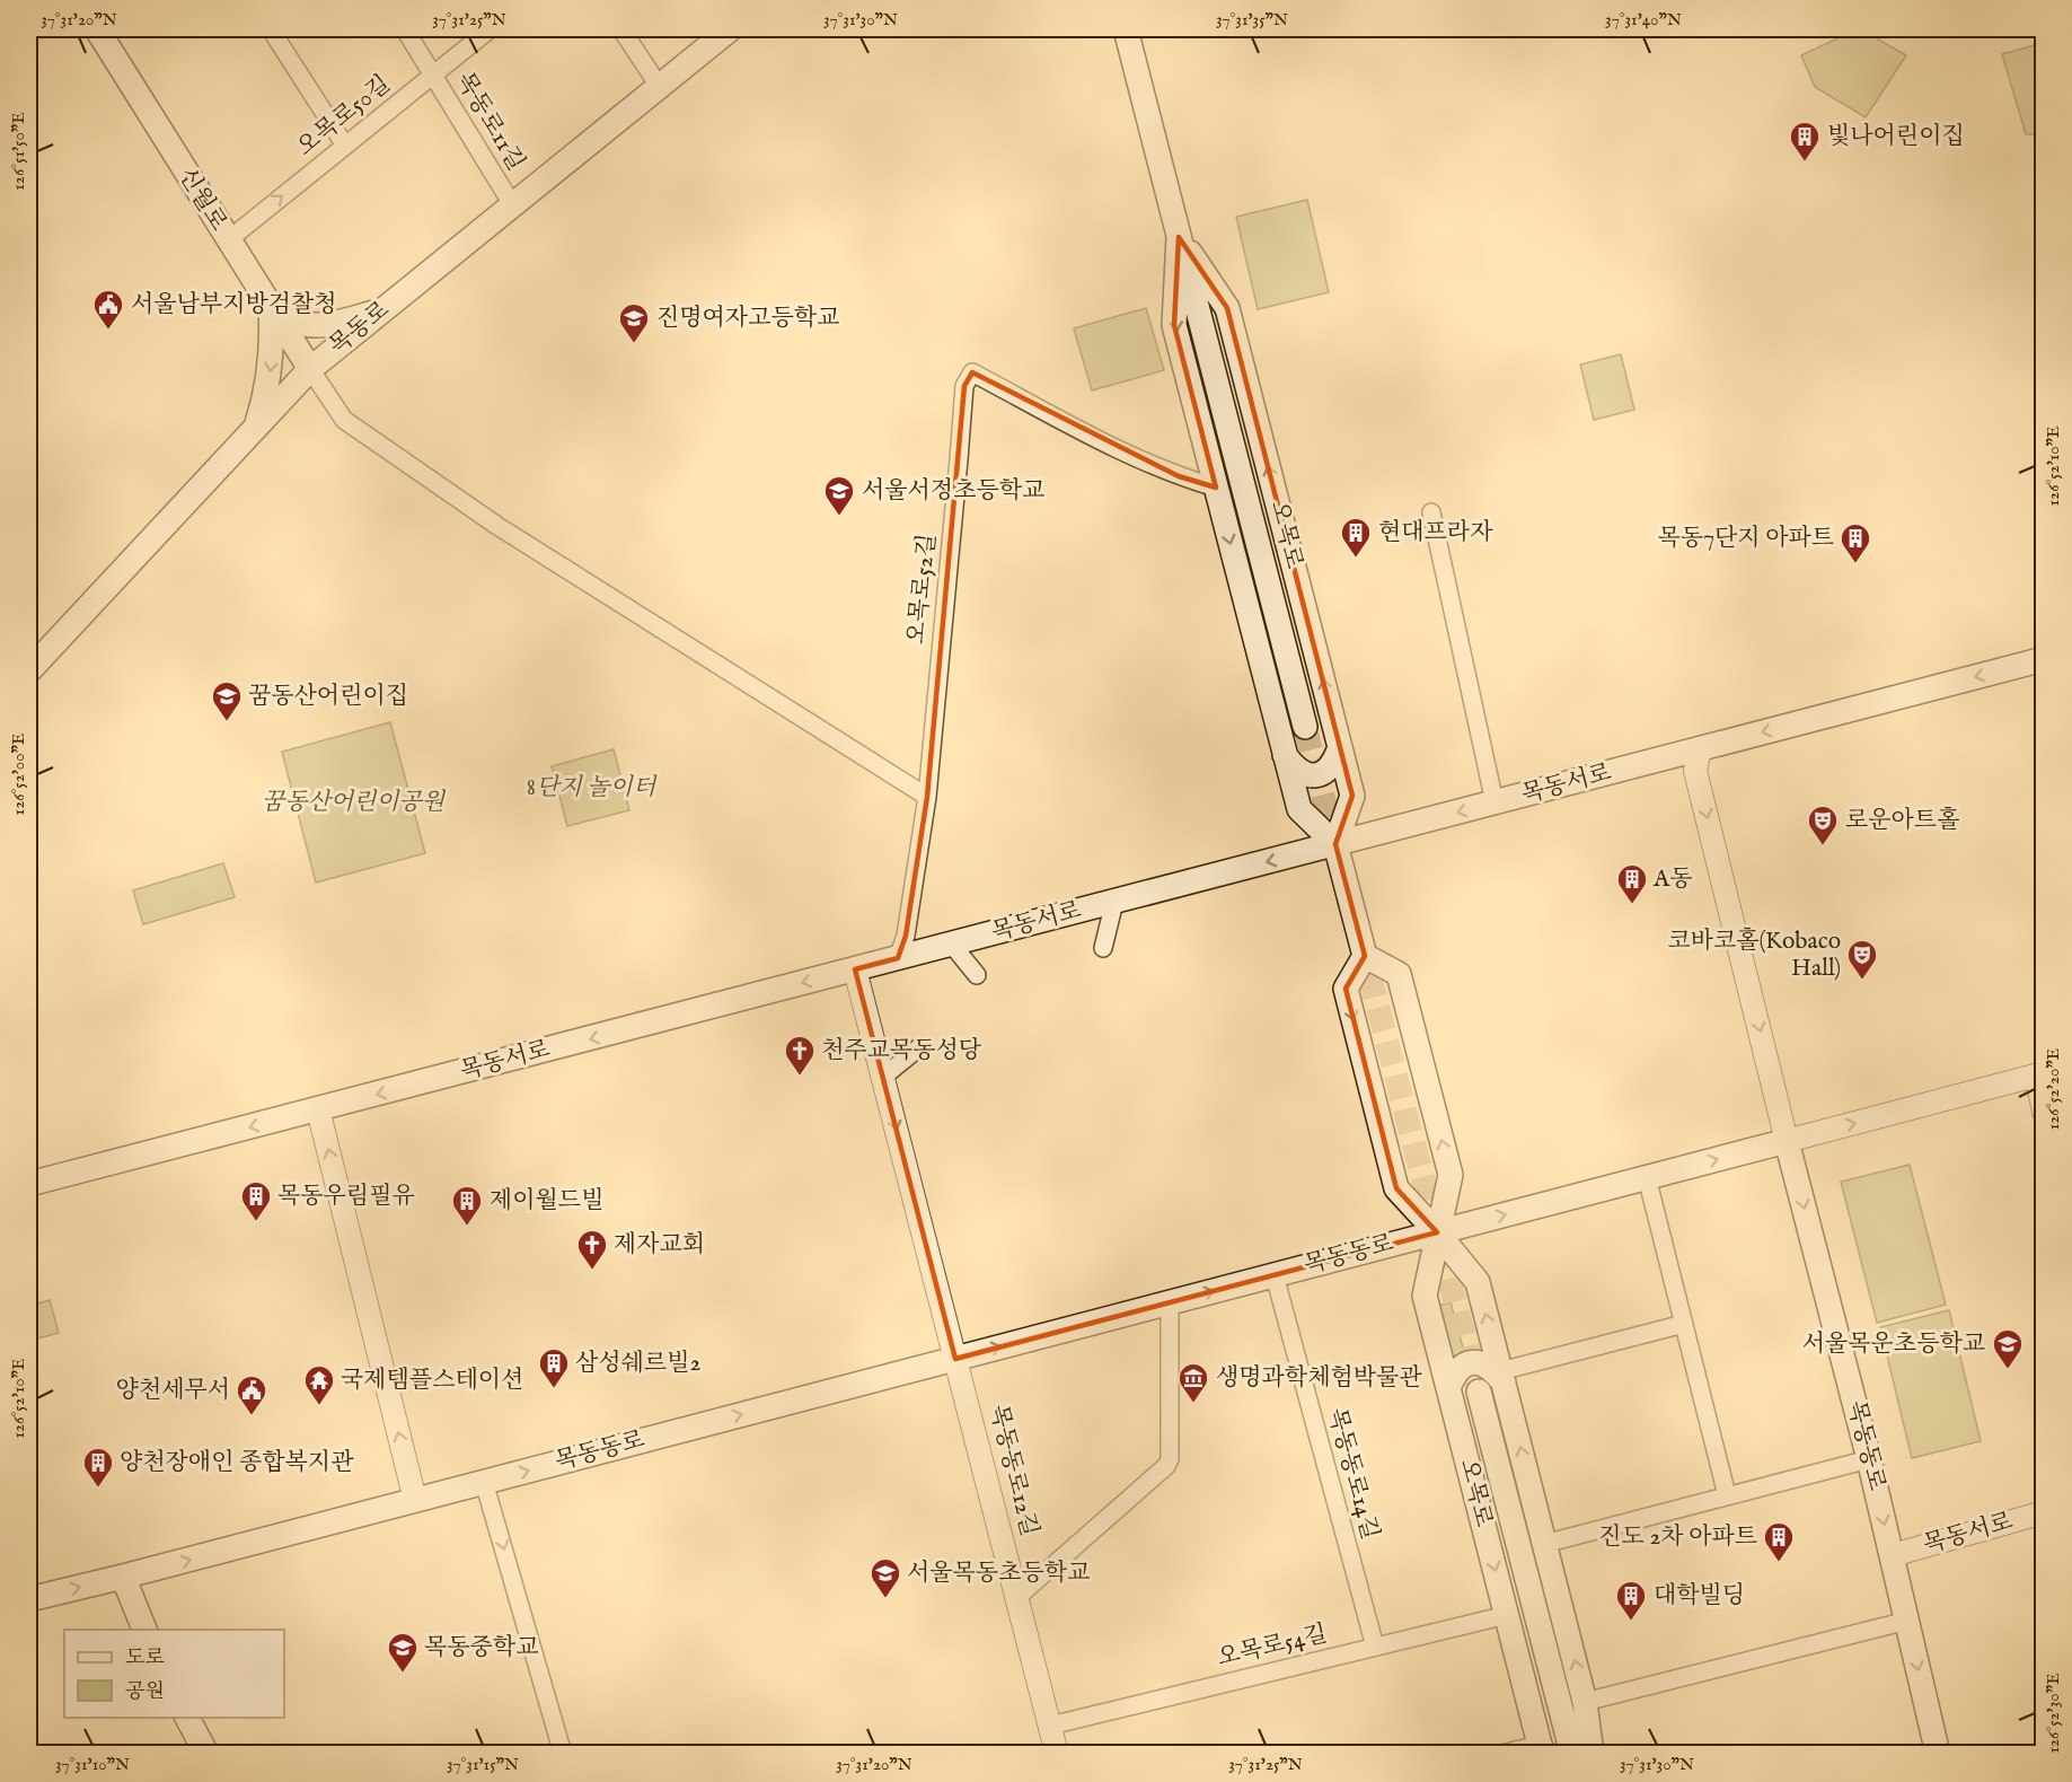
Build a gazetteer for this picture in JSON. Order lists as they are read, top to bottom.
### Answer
{
  "streets": {
    "main road": [
      "신월로",
      "목동로",
      "오목로",
      "목동서로",
      "목동동로"
    ],
    "street": [
      "오목로50길",
      "목동로11길",
      "오목로52길",
      "목동동로12길",
      "목동동로14길",
      "오목로54길"
    ]
  },
  "crossings": [
    ["오목로50길", "목동로11길"],
    ["오목로50길", "신월로"],
    ["목동로11길", "목동로"],
    ["신월로", "목동로"],
    ["오목로", "오목로52길"],
    ["오목로", "목동서로"],
    ["오목로", "목동동로"],
    ["오목로", "오목로54길"],
    ["오목로52길", "목동서로"],
    ["목동서로", "목동동로"],
    ["목동서로", "목동동로12길"],
    ["목동동로", "목동동로12길"],
    ["목동동로", "목동동로14길"],
    ["목동동로12길", "오목로54길"],
    ["목동동로14길", "오목로54길"]
  ],
  "one_way": ["오목로50길", "목동서로", "목동동로12길"],
  "parks": ["8단지 놀이터", "꿈동산어린이공원"],
  "places": {
    "building": [
      "빛나어린이집",
      "현대프라자",
      "목동7단지 아파트",
      "A동",
      "목동우림필유",
      "제이월드빌",
      "삼성쉐르빌2",
      "양천장애인 종합복지관",
      "진도 2차 아파트",
      "대학빌딩"
    ],
    "public building": ["서울남부지방검찰청", "양천세무서"],
    "school or university": [
      "진명여자고등학교",
      "서울서정초등학교",
      "꿈동산어린이집",
      "서울목운초등학교",
      "서울목동초등학교",
      "목동중학교"
    ],
    "theatre": ["로운아트홀", "코바코홀(Kobaco Hall)"],
    "church": ["천주교목동성당", "제자교회"],
    "museum": ["생명과학체험박물관"],
    "temple": ["국제템플스테이션"]
  },
  "legend": ["도로", "공원"],
  "coordinates": [
    "37°31'20\"N",
    "37°31'25\"N",
    "37°31'30\"N",
    "37°31'35\"N",
    "37°31'40\"N",
    "126°51'50\"E",
    "126°52'10\"E",
    "126°52'00\"E",
    "126°52'20\"E",
    "126°52'30\"E",
    "37°31'10\"N",
    "37°31'15\"N"
  ]
}
